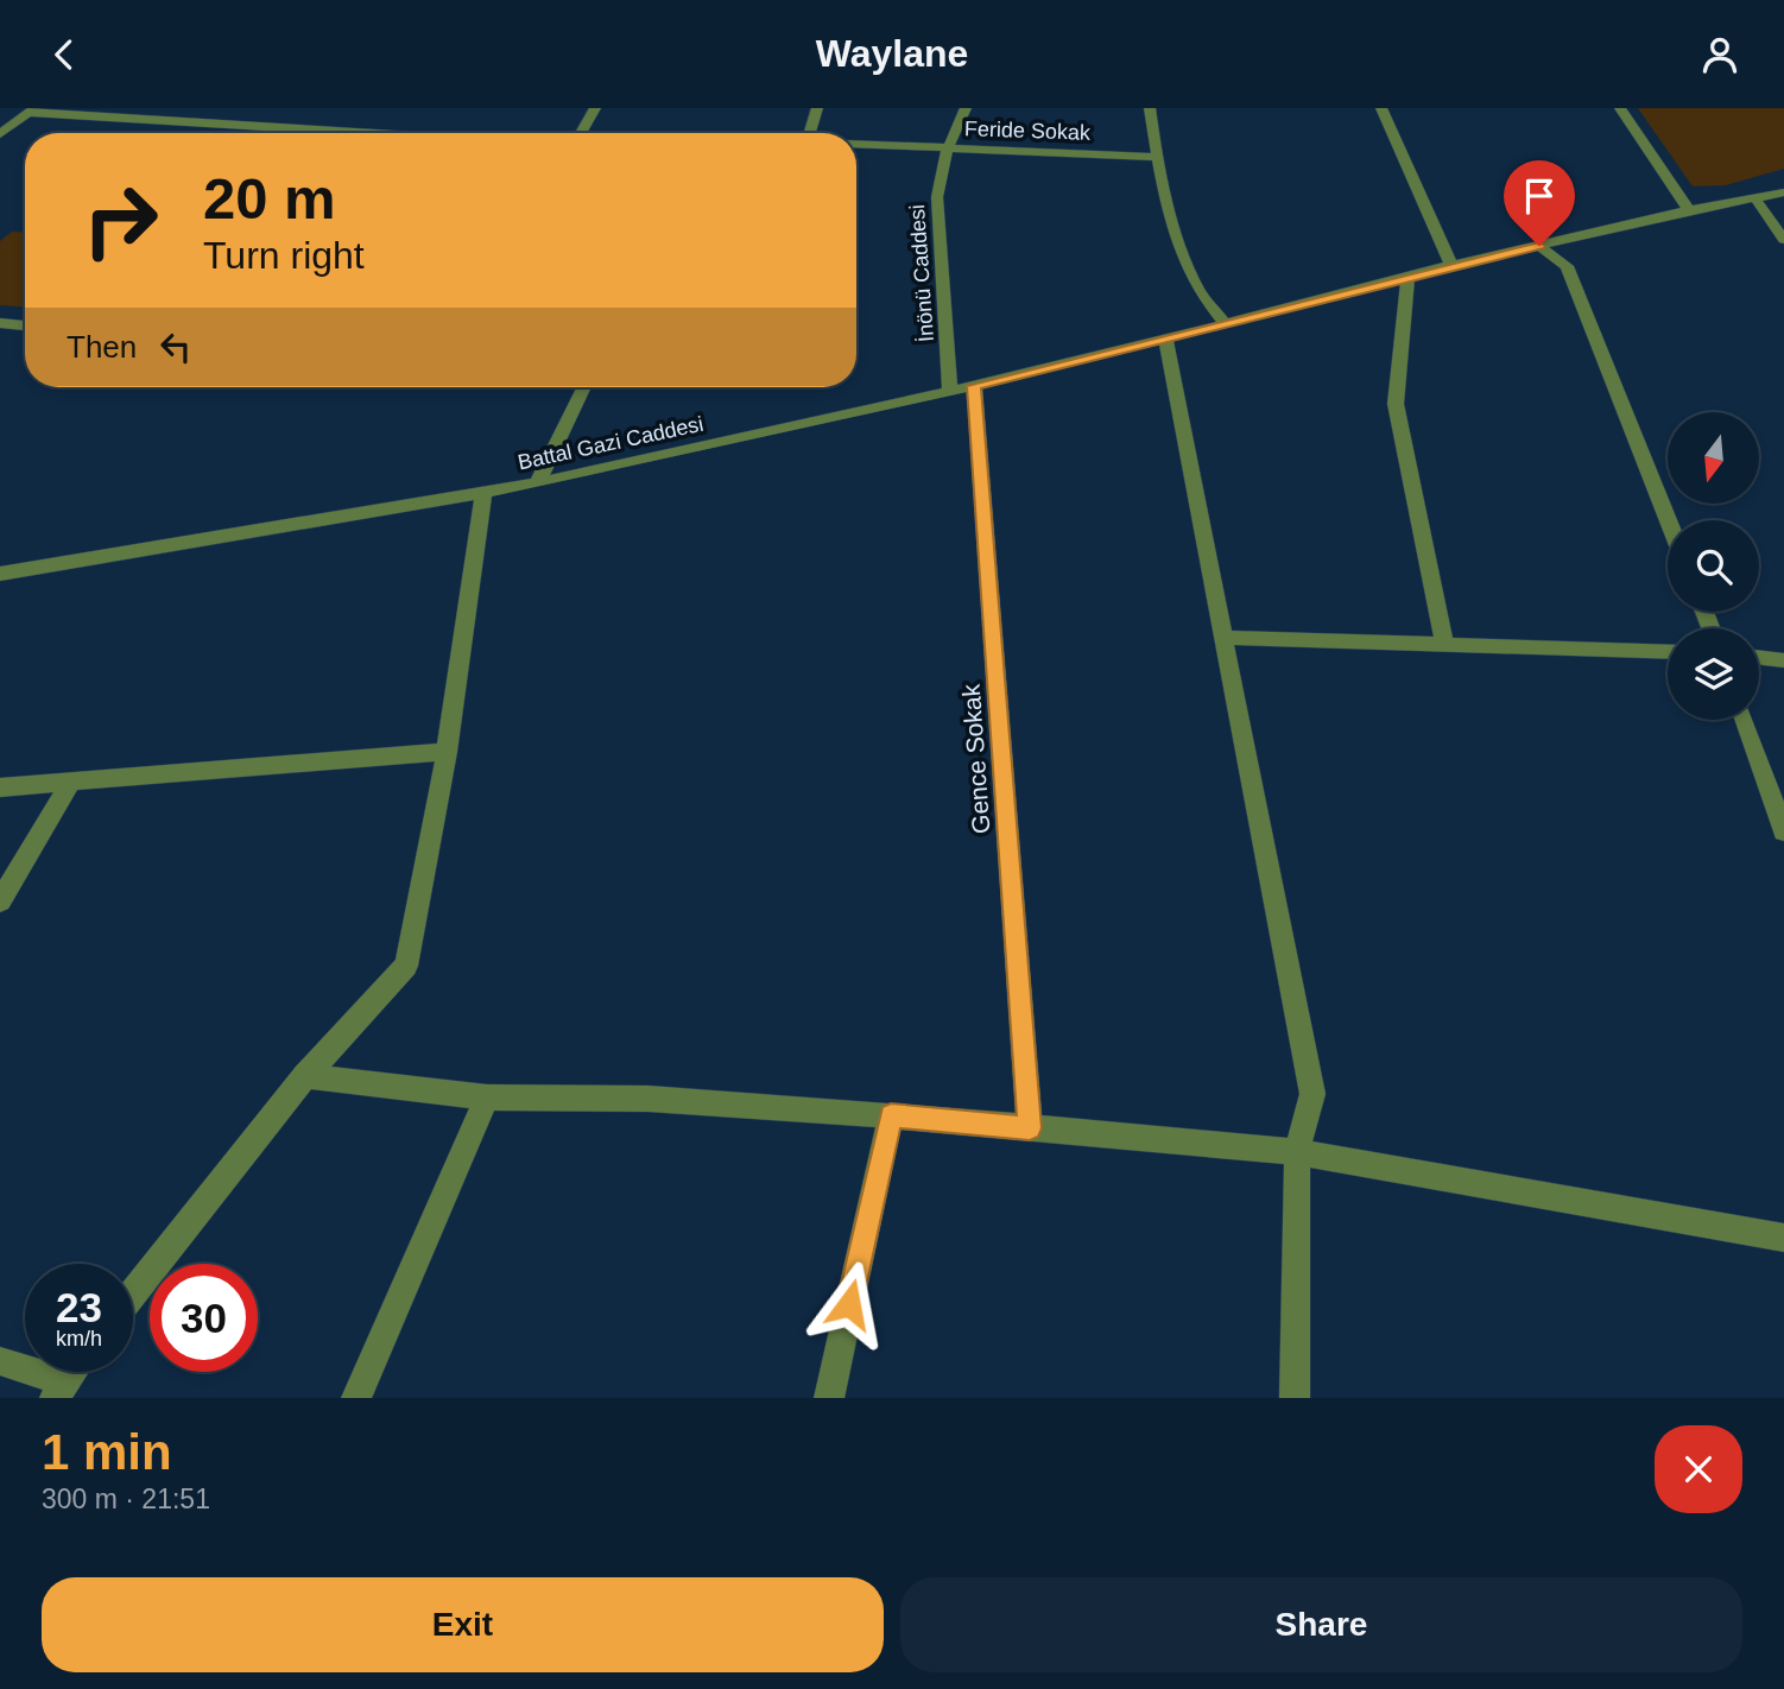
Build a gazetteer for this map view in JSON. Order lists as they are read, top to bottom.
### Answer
{
  "streets": {
    "street": [
      "Feride Sokak",
      "İnönü Caddesi",
      "Battal Gazi Caddesi",
      "Gence Sokak"
    ]
  },
  "crossings": [
    ["Feride Sokak", "İnönü Caddesi"],
    ["İnönü Caddesi", "Battal Gazi Caddesi"],
    ["Battal Gazi Caddesi", "Gence Sokak"]
  ],
  "north": "bottom",
  "page": {
    "header": "Waylane",
    "turn": ["20 m", "Turn right"],
    "then": "Then",
    "speed": "23 km/h",
    "limit": "30",
    "heading": ["1 min", "300 m · 21:51"],
    "buttons": ["Exit", "Share"]
  }
}
